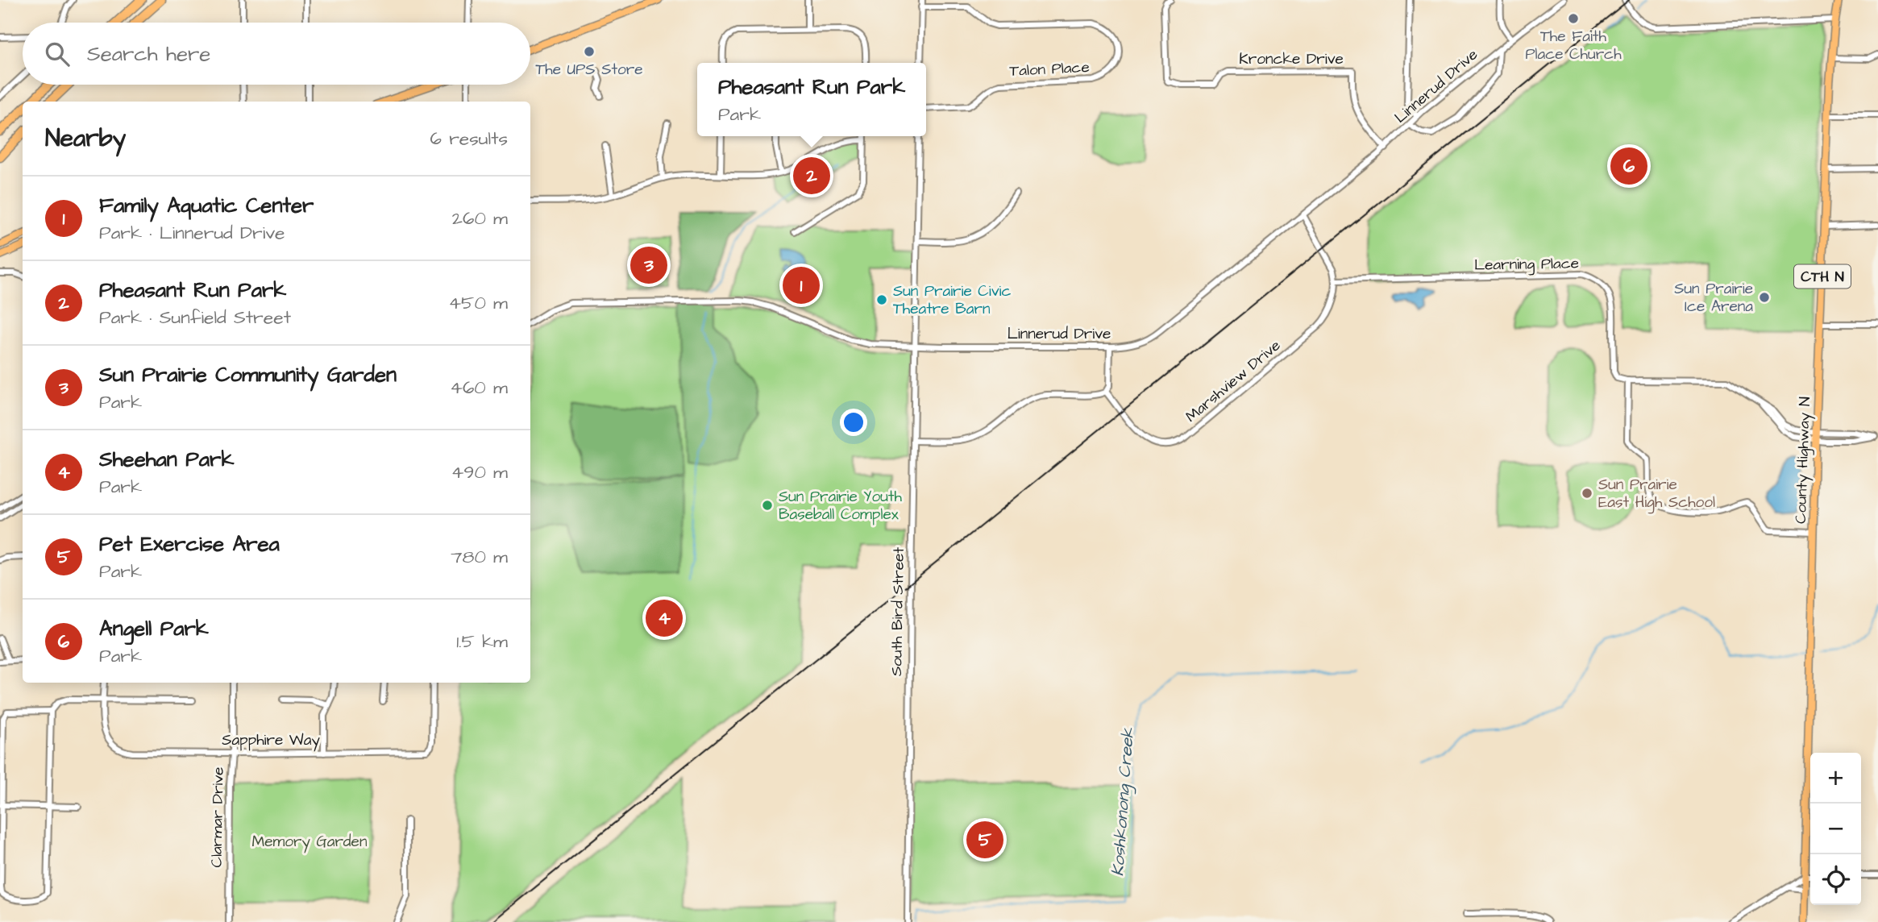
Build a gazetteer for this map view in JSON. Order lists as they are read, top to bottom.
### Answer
{
  "streets": {
    "main road": ["CTH N", "County Highway N"],
    "street": [
      "Kroncke Drive",
      "Talon Place",
      "Linnerud Drive",
      "Learning Place",
      "Marshview Drive",
      "South Bird Street",
      "Sapphire Way",
      "Clarmar Drive"
    ]
  },
  "crossings": [
    ["Kroncke Drive", "Linnerud Drive"],
    ["Linnerud Drive", "South Bird Street"],
    ["Learning Place", "Marshview Drive"],
    ["Sapphire Way", "Clarmar Drive"]
  ],
  "water": ["Koshkonong Creek"],
  "parks": ["Memory Garden"],
  "places": [
    "The Faith Place Church",
    "The UPS Store",
    "Sun Prairie Ice Arena",
    "Sun Prairie Civic Theatre Barn",
    "Sun Prairie East High School",
    "Sun Prairie Youth Baseball Complex"
  ],
  "page": {
    "search": "Search here",
    "popup": ["Pheasant Run Park", "Park"],
    "heading": ["Nearby", "6 results"],
    "pins": [
      "6",
      "2",
      "3",
      "1",
      "4",
      "5"
    ],
    "list": [
      {
        "mark": "1",
        "name": "Family Aquatic Center",
        "note": "Park · Linnerud Drive",
        "value": "260 m"
      },
      {
        "mark": "2",
        "name": "Pheasant Run Park",
        "note": "Park · Sunfield Street",
        "value": "450 m"
      },
      {
        "mark": "3",
        "name": "Sun Prairie Community Garden",
        "note": "Park",
        "value": "460 m"
      },
      {
        "mark": "4",
        "name": "Sheehan Park",
        "note": "Park",
        "value": "490 m"
      },
      {
        "mark": "5",
        "name": "Pet Exercise Area",
        "note": "Park",
        "value": "780 m"
      },
      {
        "mark": "6",
        "name": "Angell Park",
        "note": "Park",
        "value": "1.5 km"
      }
    ],
    "map_buttons": ["+", "−"]
  }
}
